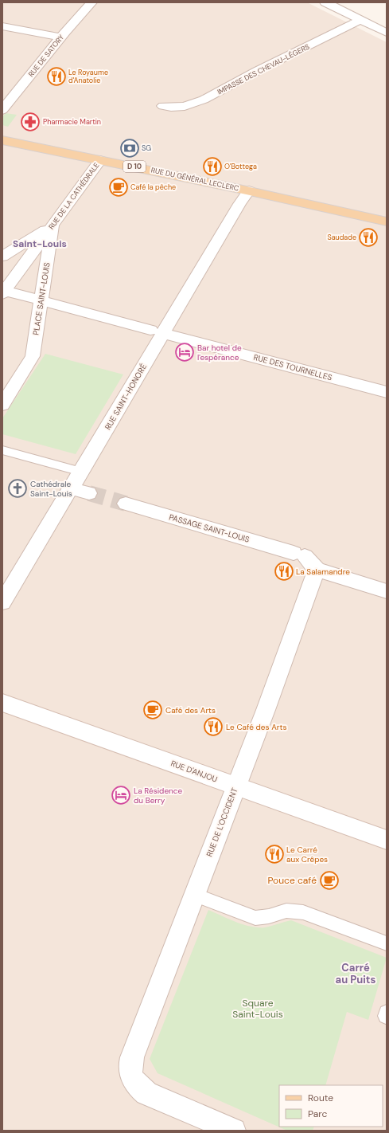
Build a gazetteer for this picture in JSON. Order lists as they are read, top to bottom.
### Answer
{
  "streets": {
    "main road": ["D 10", "RUE DU GÉNÉRAL LECLERC"],
    "street": [
      "RUE DE SATORY",
      "IMPASSE DES CHEVAU-LÉGERS",
      "RUE DE LA CATHÉDRALE",
      "PLACE SAINT-LOUIS",
      "RUE DES TOURNELLES",
      "RUE SAINT-HONORÉ",
      "PASSAGE SAINT-LOUIS",
      "RUE D'ANJOU",
      "RUE DE L'OCCIDENT"
    ]
  },
  "crossings": [
    ["RUE DU GÉNÉRAL LECLERC", "RUE DE LA CATHÉDRALE"],
    ["RUE DU GÉNÉRAL LECLERC", "RUE SAINT-HONORÉ"],
    ["RUE DE LA CATHÉDRALE", "PLACE SAINT-LOUIS"],
    ["RUE DE LA CATHÉDRALE", "RUE DES TOURNELLES"],
    ["PLACE SAINT-LOUIS", "RUE DES TOURNELLES"],
    ["RUE DES TOURNELLES", "RUE SAINT-HONORÉ"],
    ["PASSAGE SAINT-LOUIS", "RUE DE L'OCCIDENT"],
    ["RUE D'ANJOU", "RUE DE L'OCCIDENT"]
  ],
  "districts": ["Saint-Louis", "Carré au Puits"],
  "parks": ["Square Saint-Louis"],
  "places": {
    "restaurant": [
      "Le Royaume d'Anatolie",
      "O'Bottega",
      "Saudade",
      "La Salamandre",
      "Le Café des Arts",
      "Le Carré aux Crêpes"
    ],
    "pharmacy": ["Pharmacie Martin"],
    "bank": ["SG"],
    "cafe": ["Café la pêche", "Café des Arts", "Pouce café"],
    "hotel": ["Bar hotel de l'espérance", "La Résidence du Berry"],
    "church": ["Cathédrale Saint-Louis"]
  },
  "legend": ["Route", "Parc"]
}
